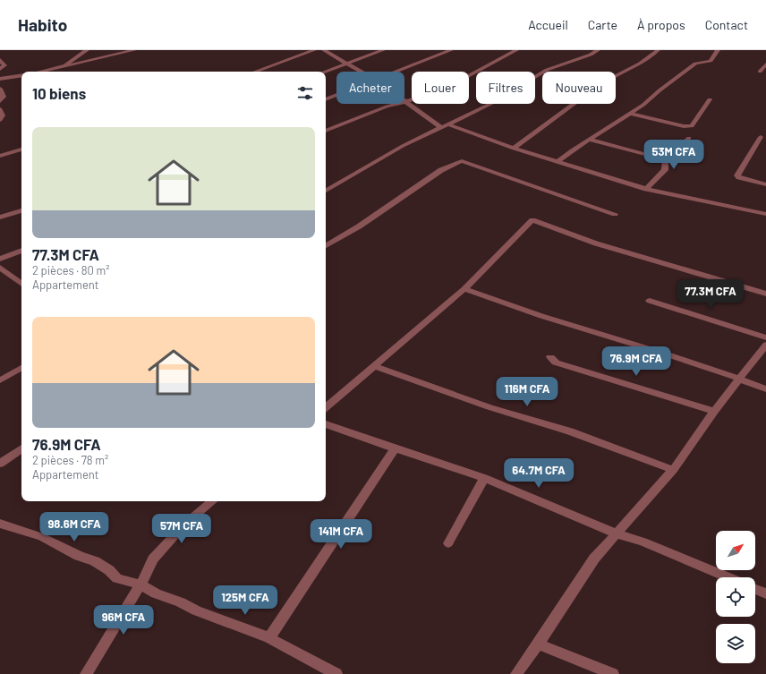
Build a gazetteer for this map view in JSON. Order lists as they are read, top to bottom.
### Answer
{
  "north": "top right",
  "page": {
    "header": "Habito",
    "nav": [
      "Accueil",
      "Carte",
      "À propos",
      "Contact"
    ],
    "chip": [
      "Acheter",
      "Louer",
      "Filtres",
      "Nouveau"
    ],
    "heading": "10 biens",
    "list": [
      {
        "name": "77.3M CFA",
        "note": "2 pièces · 80 m² · Appartement"
      },
      {
        "name": "76.9M CFA",
        "note": "2 pièces · 78 m² · Appartement"
      }
    ],
    "price": [
      "53M CFA",
      "77.3M CFA",
      "76.9M CFA",
      "116M CFA",
      "64.7M CFA",
      "98.6M CFA",
      "57M CFA",
      "141M CFA",
      "125M CFA",
      "96M CFA"
    ]
  }
}
